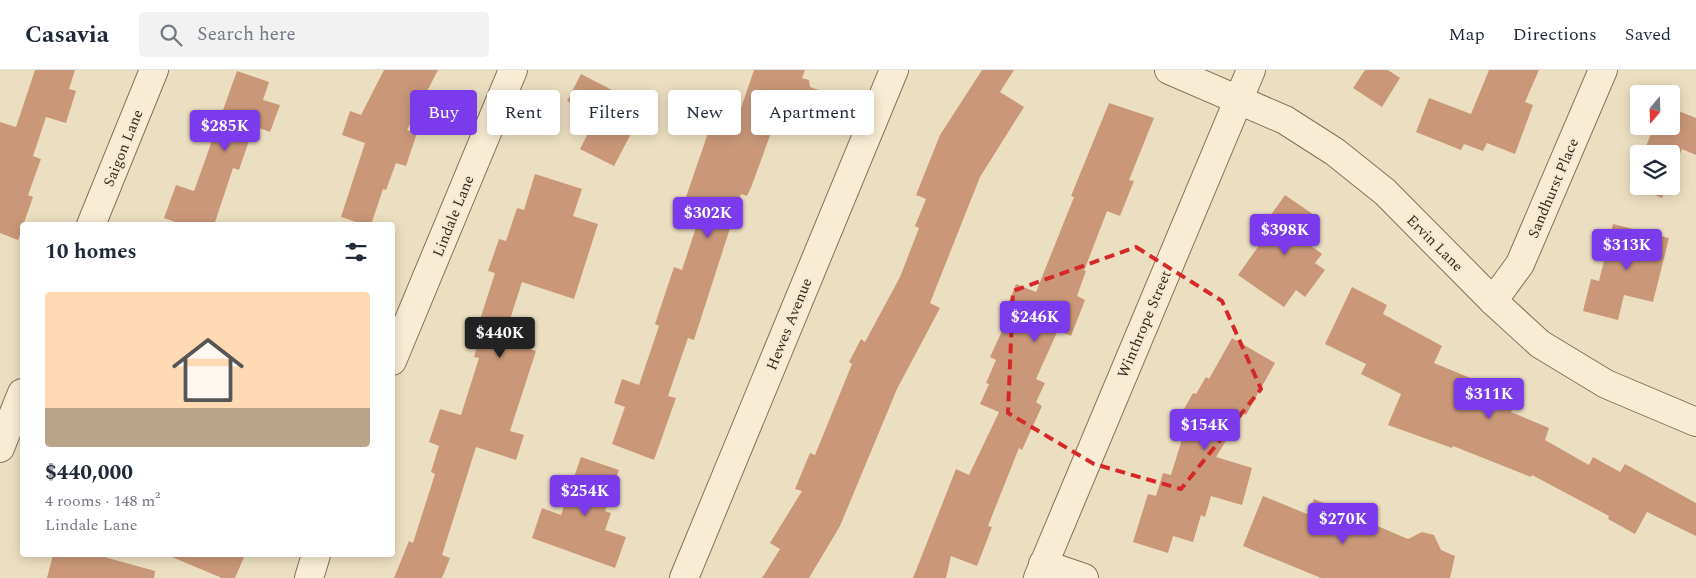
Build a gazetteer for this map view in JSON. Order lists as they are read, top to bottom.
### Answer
{
  "streets": {
    "street": [
      "Saigon Lane",
      "Sandhurst Place",
      "Lindale Lane",
      "Ervin Lane",
      "Hewes Avenue",
      "Winthrope Street"
    ]
  },
  "crossings": [
    ["Sandhurst Place", "Ervin Lane"],
    ["Ervin Lane", "Winthrope Street"]
  ],
  "north": "bottom",
  "page": {
    "header": "Casavia",
    "search": "Search here",
    "nav": ["Map", "Directions", "Saved"],
    "chip": [
      "Buy",
      "Rent",
      "Filters",
      "New",
      "Apartment"
    ],
    "price": [
      "$285K",
      "$302K",
      "$398K",
      "$313K",
      "$246K",
      "$440K",
      "$311K",
      "$154K",
      "$254K",
      "$270K"
    ],
    "heading": "10 homes",
    "list": [
      {
        "name": "$440,000",
        "note": "4 rooms · 148 m² · Lindale Lane"
      }
    ]
  }
}
